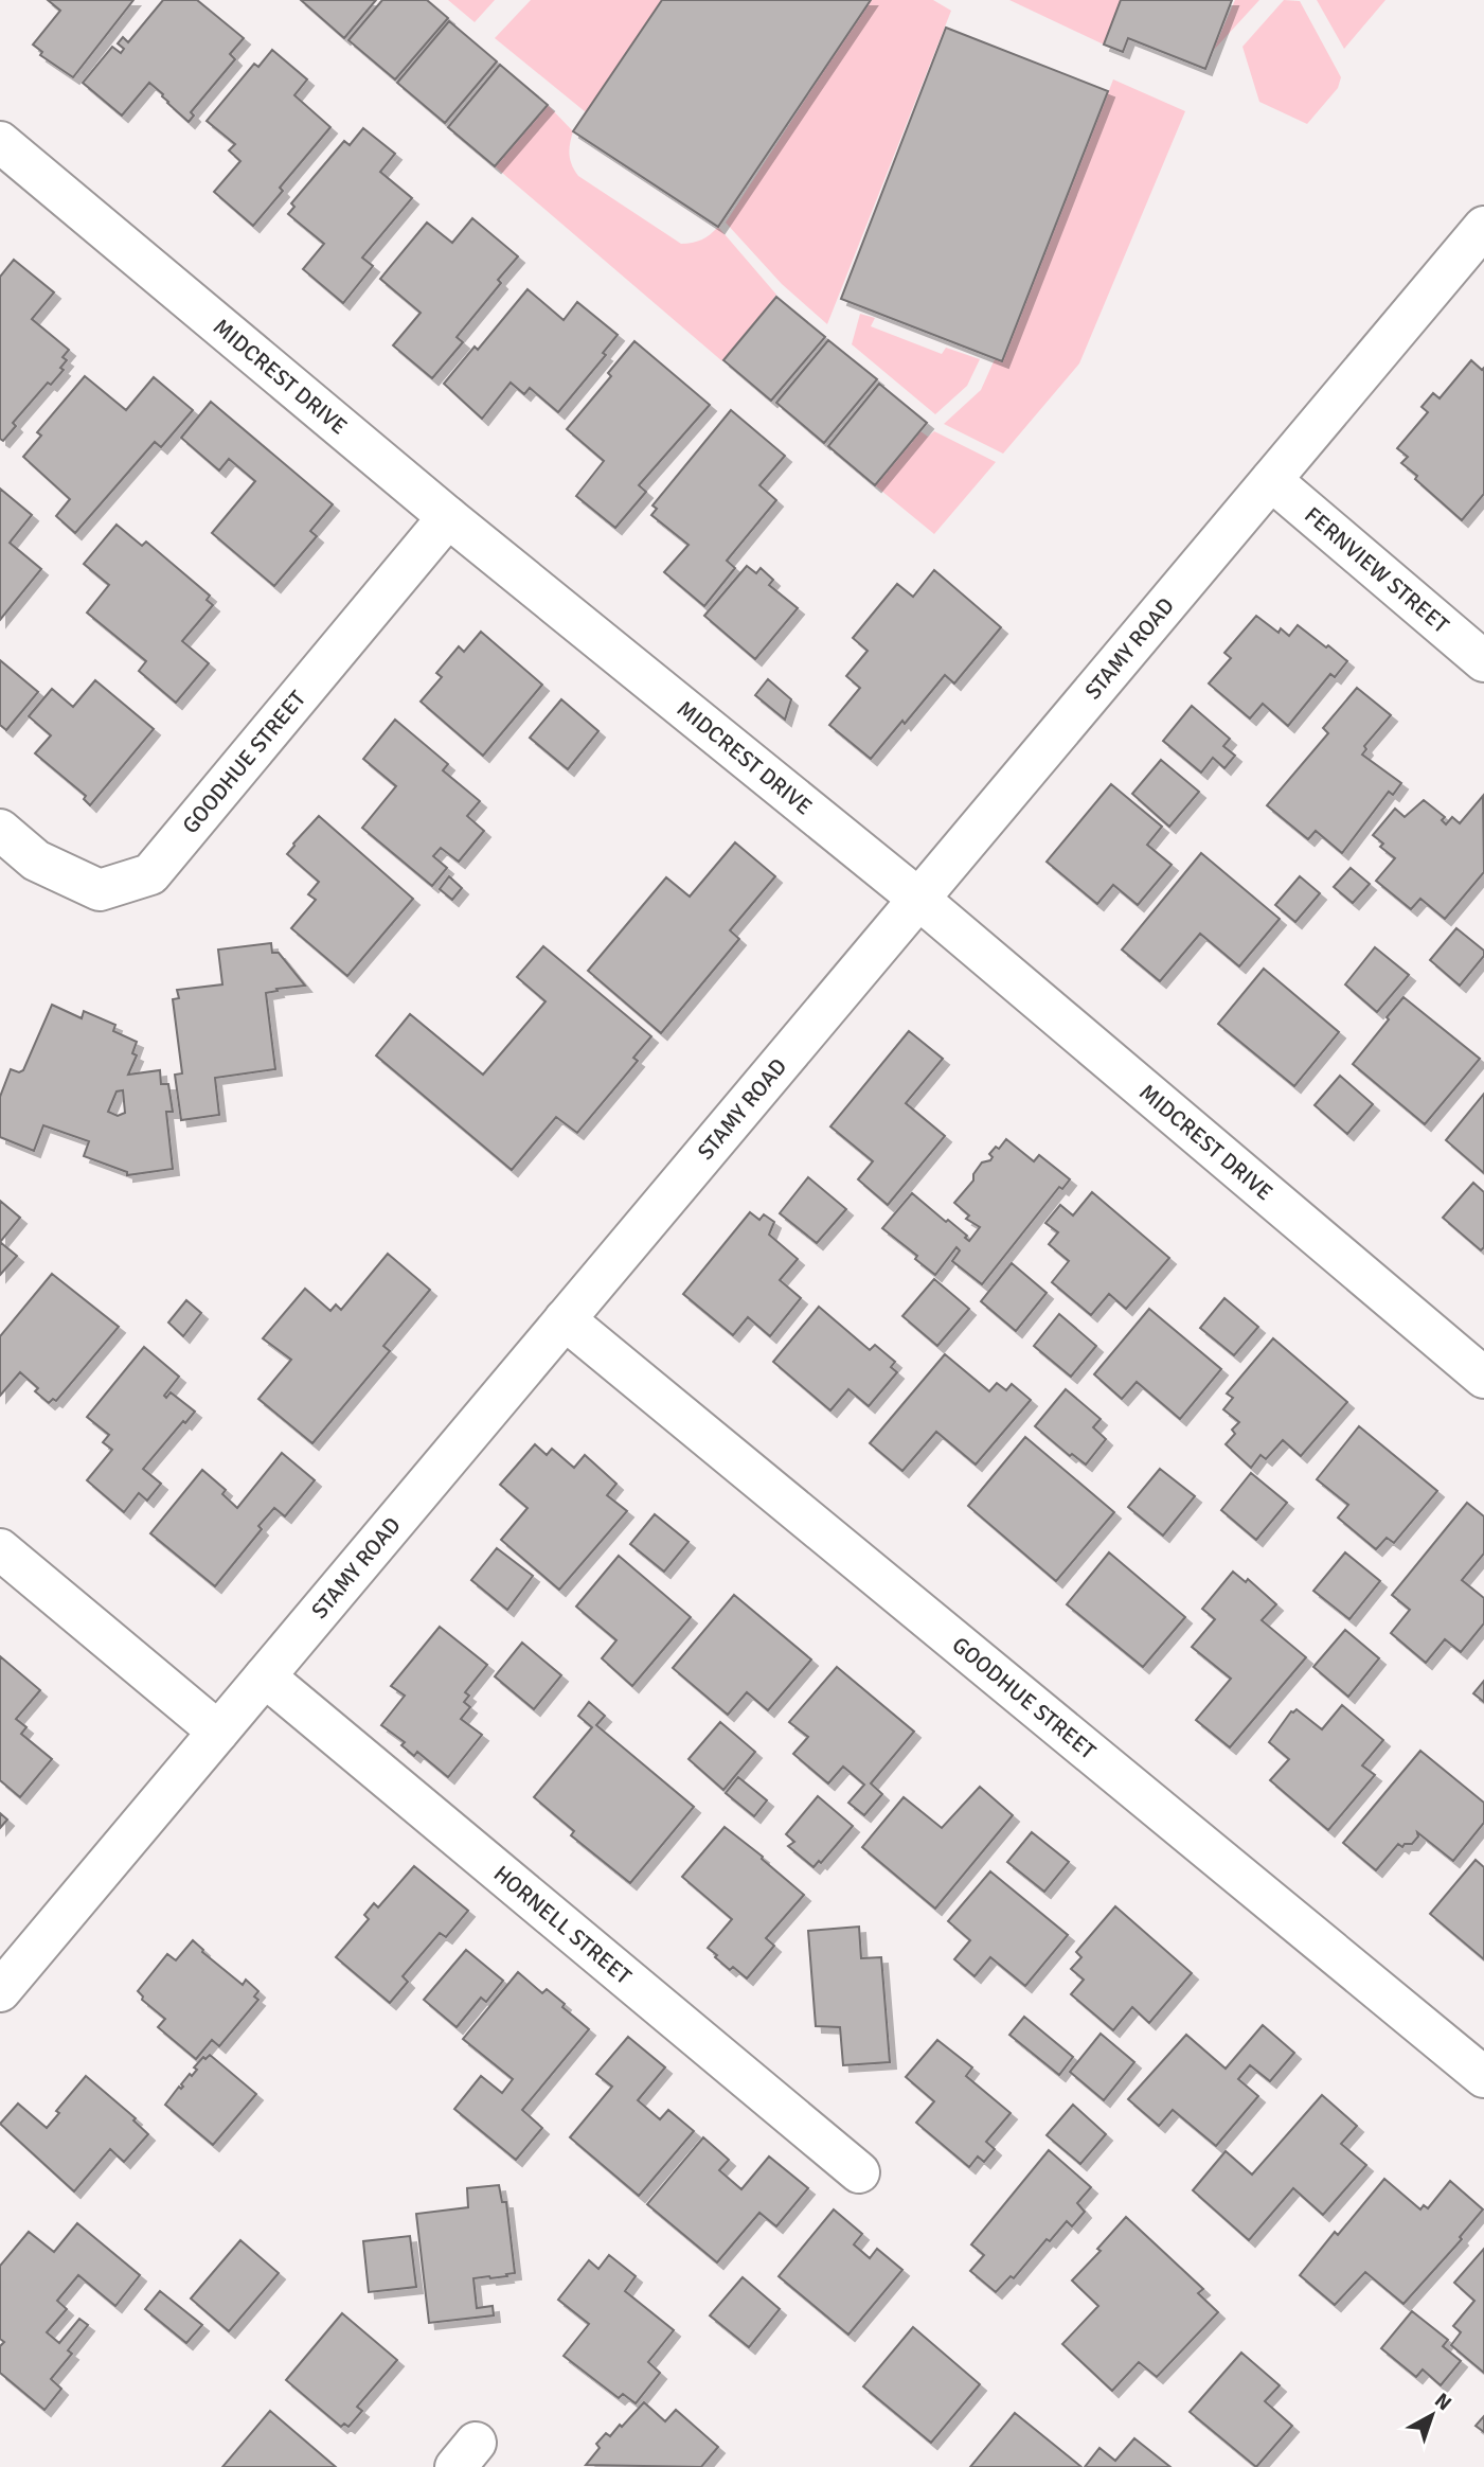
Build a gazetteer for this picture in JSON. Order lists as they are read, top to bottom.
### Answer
{
  "streets": {
    "street": [
      "MIDCREST DRIVE",
      "FERNVIEW STREET",
      "STAMY ROAD",
      "GOODHUE STREET",
      "HORNELL STREET"
    ]
  },
  "crossings": [
    ["MIDCREST DRIVE", "STAMY ROAD"],
    ["MIDCREST DRIVE", "GOODHUE STREET"],
    ["FERNVIEW STREET", "STAMY ROAD"],
    ["STAMY ROAD", "GOODHUE STREET"],
    ["STAMY ROAD", "HORNELL STREET"]
  ],
  "north": "top right"
}
